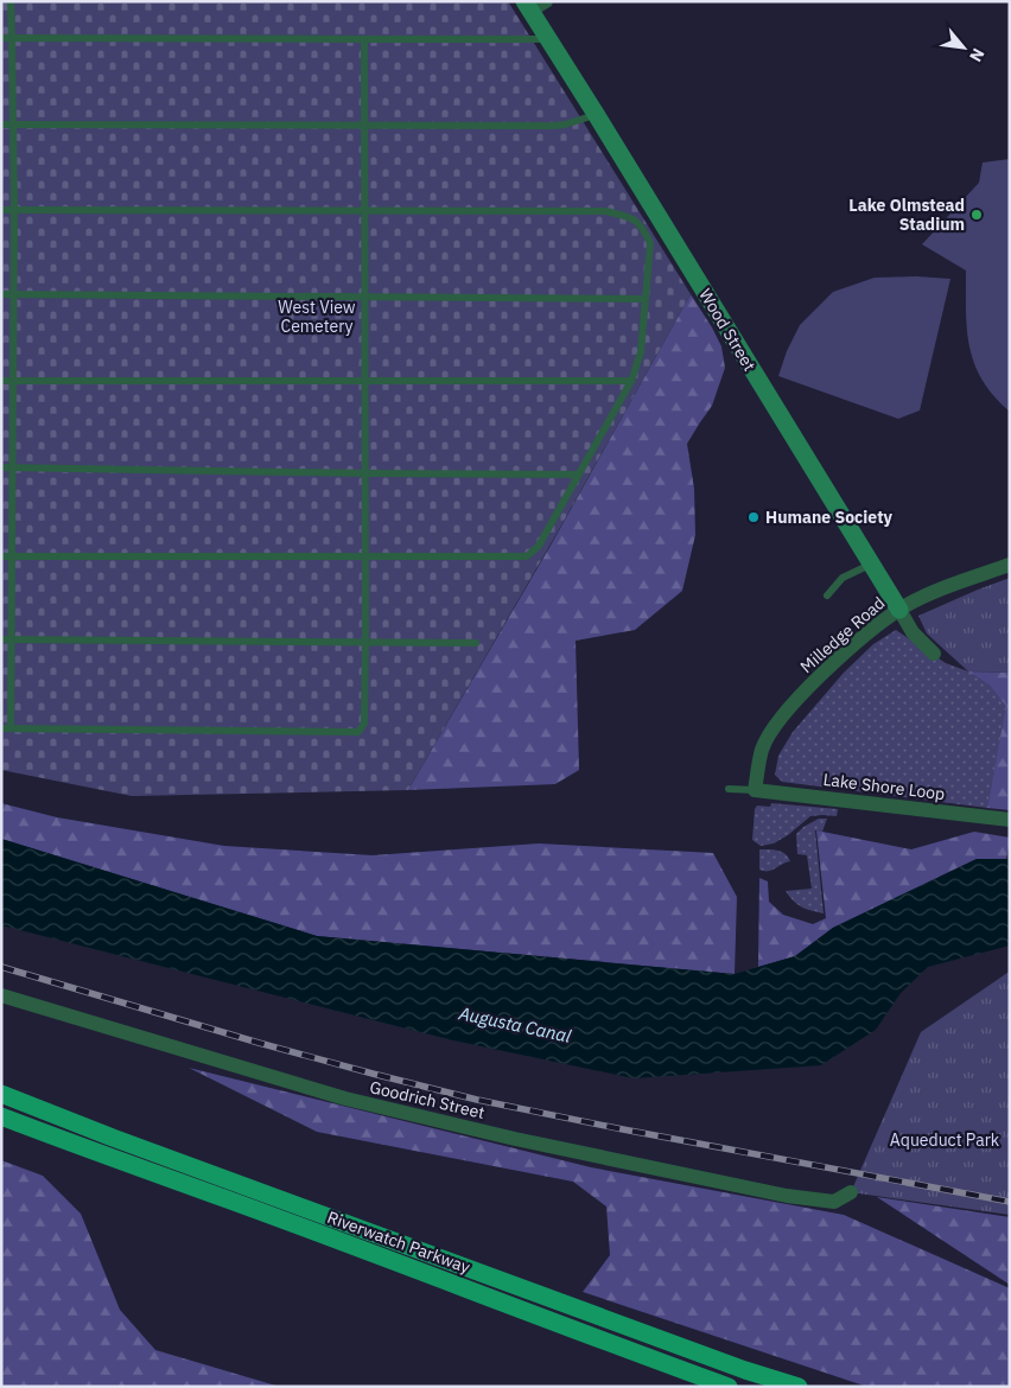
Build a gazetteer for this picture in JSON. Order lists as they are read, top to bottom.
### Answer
{
  "streets": {
    "main road": ["Riverwatch Parkway"],
    "street": [
      "Wood Street",
      "Milledge Road",
      "Lake Shore Loop",
      "Goodrich Street"
    ]
  },
  "crossings": [
    ["Wood Street", "Milledge Road"],
    ["Milledge Road", "Lake Shore Loop"]
  ],
  "water": ["Augusta Canal"],
  "parks": ["West View Cemetery", "Aqueduct Park"],
  "places": ["Lake Olmstead Stadium", "Humane Society"],
  "north": "bottom right"
}
